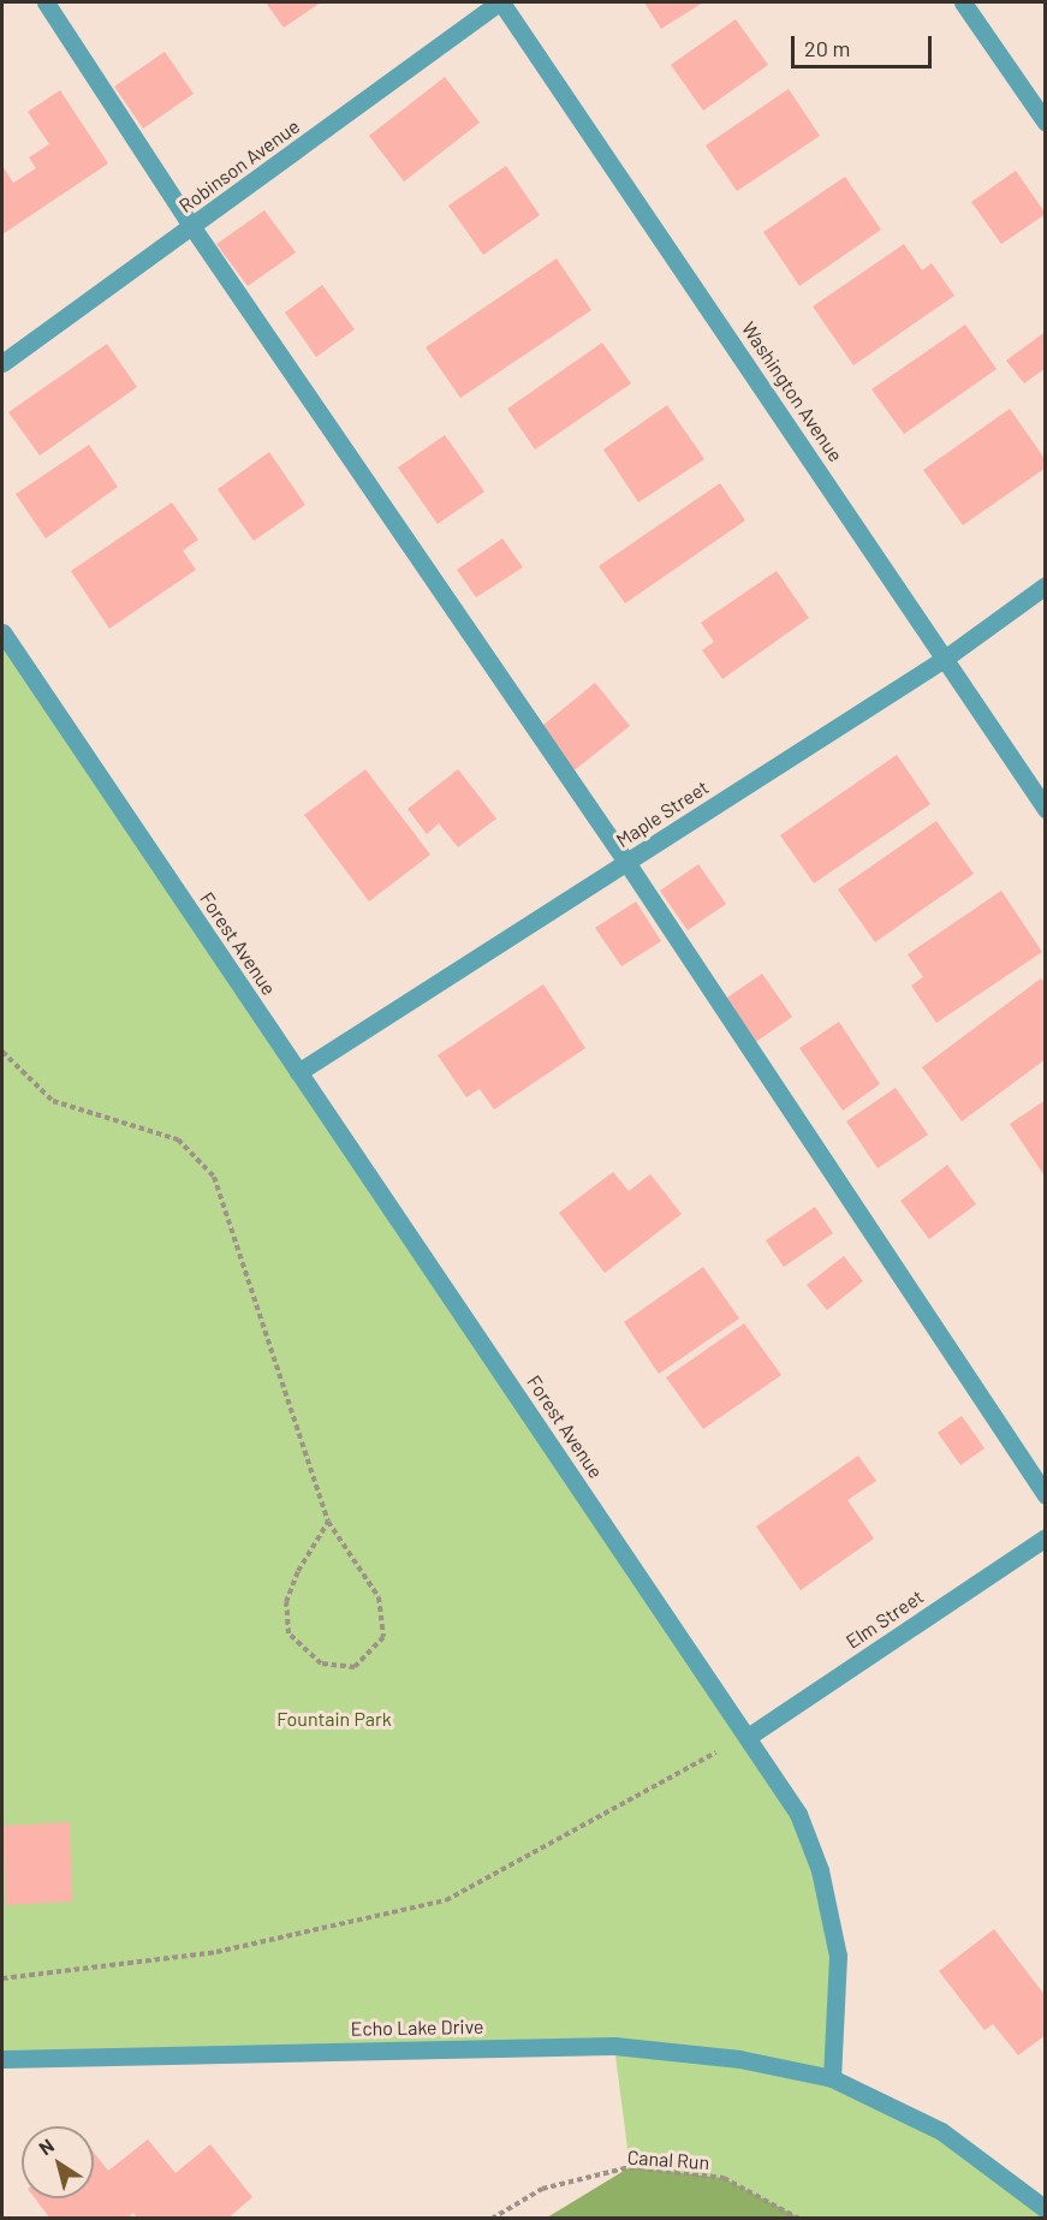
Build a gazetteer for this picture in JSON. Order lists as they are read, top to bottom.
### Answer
{
  "streets": {
    "street": [
      "Robinson Avenue",
      "Washington Avenue",
      "Maple Street",
      "Forest Avenue",
      "Elm Street",
      "Echo Lake Drive"
    ],
    "path": ["Canal Run"]
  },
  "crossings": [
    ["Robinson Avenue", "Washington Avenue"],
    ["Washington Avenue", "Maple Street"],
    ["Maple Street", "Forest Avenue"],
    ["Forest Avenue", "Elm Street"],
    ["Forest Avenue", "Echo Lake Drive"]
  ],
  "parks": ["Fountain Park"],
  "scale_bar": "20 m",
  "north": "top left"
}
